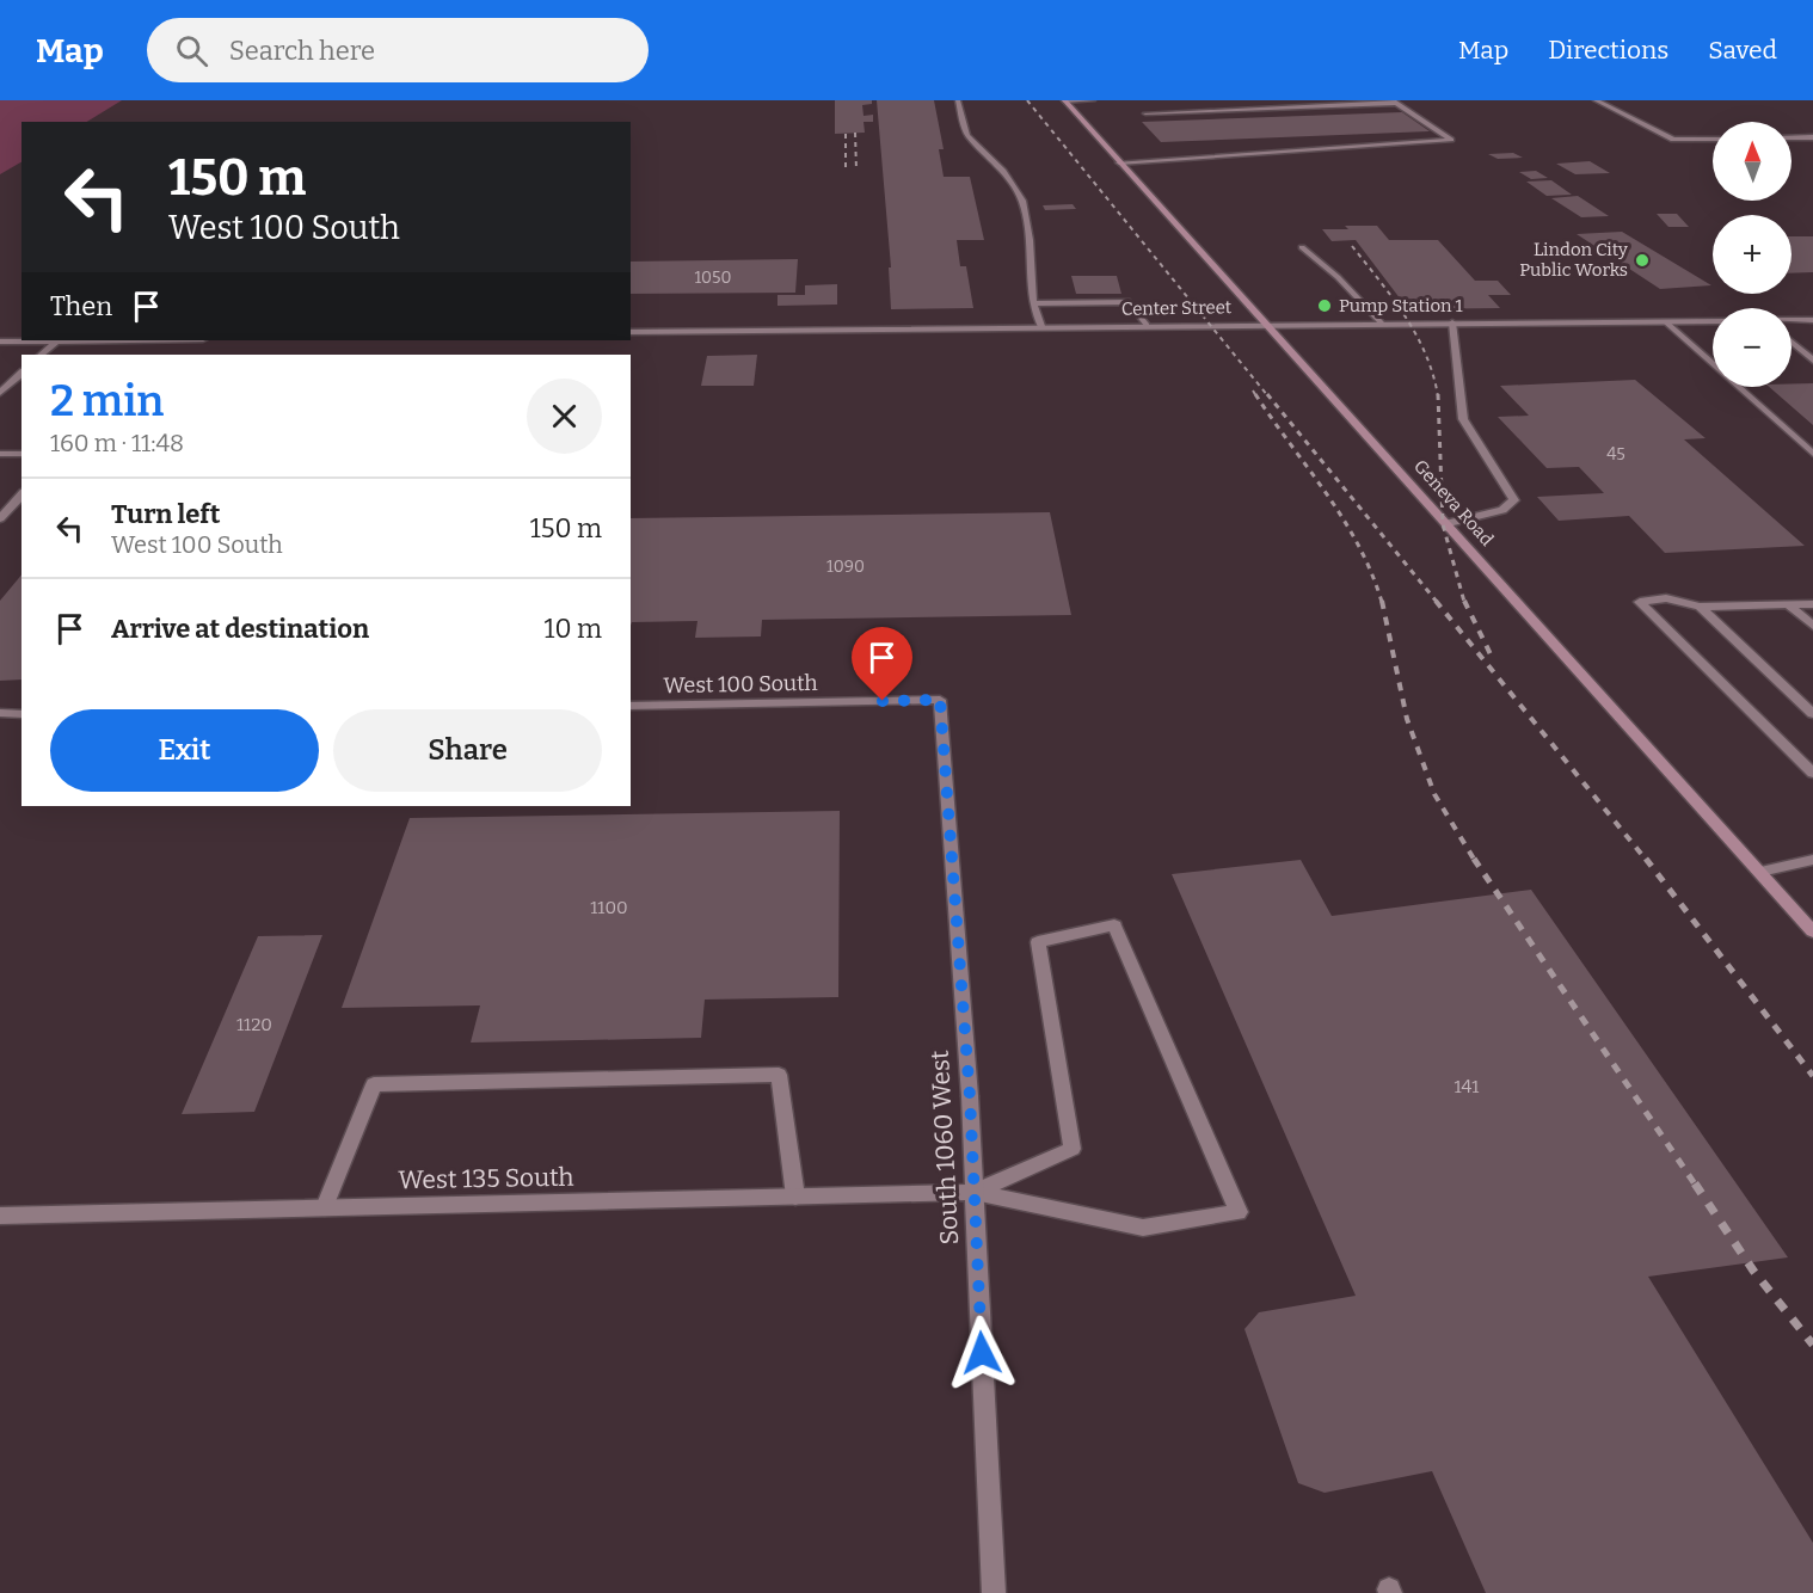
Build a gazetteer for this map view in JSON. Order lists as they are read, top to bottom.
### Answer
{
  "streets": {
    "main road": ["Geneva Road"],
    "street": [
      "Center Street",
      "West 100 South",
      "South 1060 West",
      "West 135 South"
    ]
  },
  "crossings": [
    ["Center Street", "Geneva Road"],
    ["West 100 South", "South 1060 West"],
    ["South 1060 West", "West 135 South"]
  ],
  "places": ["Lindon City Public Works", "Pump Station 1"],
  "house_numbers": [
    "1050",
    "45",
    "1090",
    "1100",
    "1120",
    "141"
  ],
  "north": "top",
  "page": {
    "header": "Map",
    "search": "Search here",
    "nav": ["Map", "Directions", "Saved"],
    "map_buttons": ["+", "−"],
    "turn": ["150 m", "West 100 South"],
    "then": "Then",
    "heading": ["2 min", "160 m · 11:48"],
    "list": [
      {
        "name": "Turn left",
        "note": "West 100 South",
        "value": "150 m"
      },
      {
        "name": "Arrive at destination",
        "value": "10 m"
      }
    ],
    "buttons": ["Exit", "Share"]
  }
}
